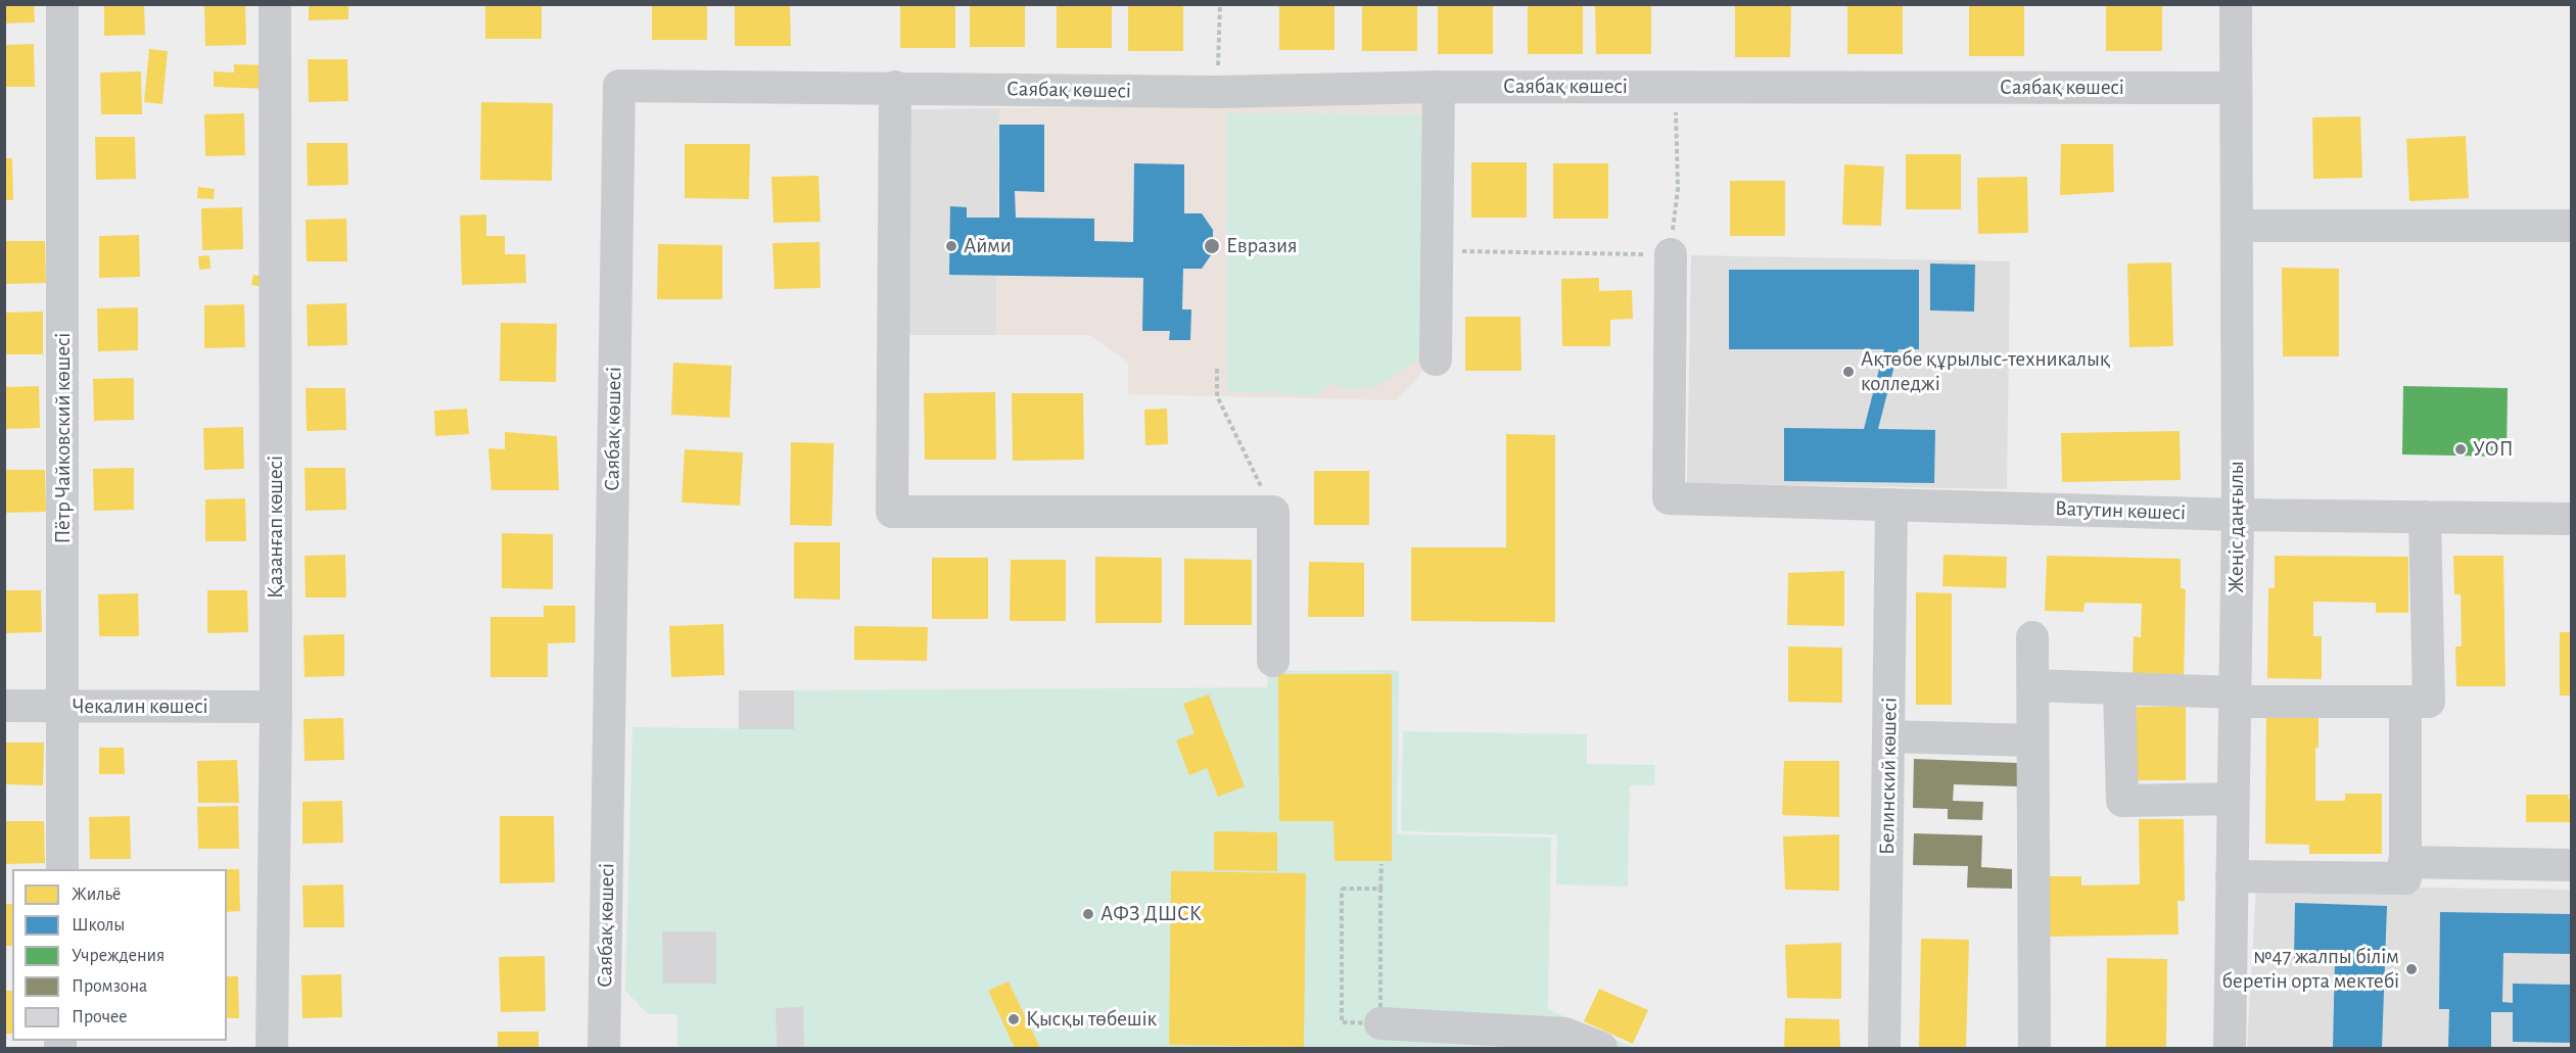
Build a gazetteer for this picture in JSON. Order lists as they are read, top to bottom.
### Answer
{
  "streets": {
    "street": [
      "Саябақ көшесі",
      "Пётр Чайковский көшесі",
      "Ватутин көшесі",
      "Қазанғап көшесі",
      "Жеңіс даңғылы",
      "Чекалин көшесі",
      "Белинский көшесі"
    ]
  },
  "crossings": [
    ["Саябақ көшесі", "Жеңіс даңғылы"],
    ["Пётр Чайковский көшесі", "Чекалин көшесі"],
    ["Ватутин көшесі", "Жеңіс даңғылы"],
    ["Ватутин көшесі", "Белинский көшесі"],
    ["Қазанғап көшесі", "Чекалин көшесі"]
  ],
  "places": [
    "Айми",
    "Евразия",
    "Ақтөбе құрылыс-техникалық колледжі",
    "УОП",
    "АФЗ ДШСК",
    "№47 жалпы білім беретін орта мектебі",
    "Қысқы төбешік"
  ],
  "legend": [
    "Жильё",
    "Школы",
    "Учреждения",
    "Промзона",
    "Прочее"
  ]
}
